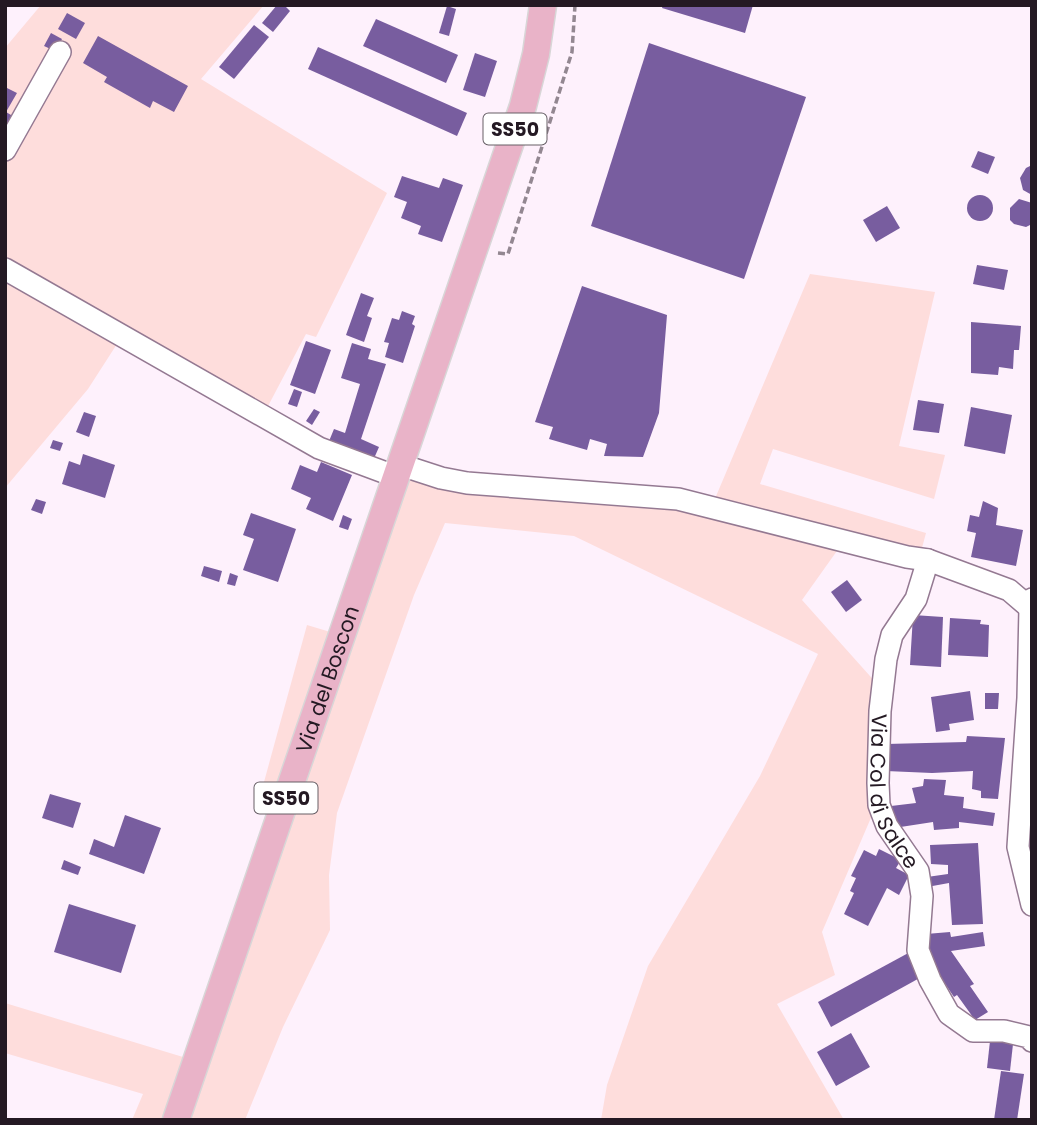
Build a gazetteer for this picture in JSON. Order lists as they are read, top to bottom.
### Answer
{
  "streets": {
    "main road": ["SS50", "Via del Boscon"],
    "street": ["Via Col di Salce"]
  }
}
